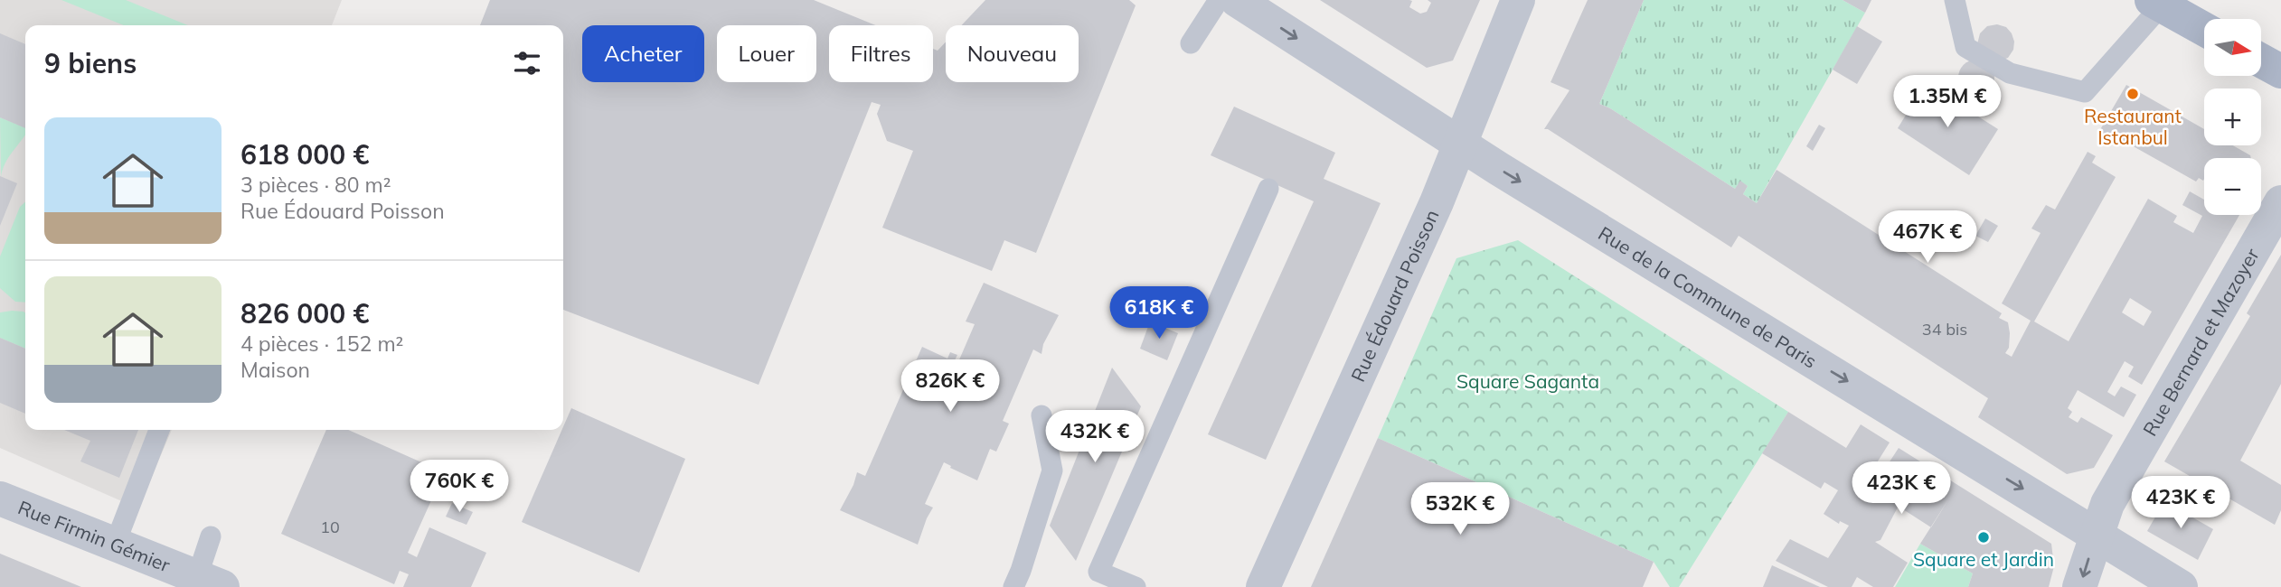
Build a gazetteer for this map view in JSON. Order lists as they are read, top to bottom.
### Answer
{
  "streets": {
    "street": [
      "Rue Édouard Poisson",
      "Rue de la Commune de Paris",
      "Rue Bernard et Mazoyer",
      "Rue Firmin Gémier"
    ]
  },
  "crossings": [
    ["Rue Édouard Poisson", "Rue de la Commune de Paris"],
    ["Rue de la Commune de Paris", "Rue Bernard et Mazoyer"]
  ],
  "one_way": ["Rue de la Commune de Paris"],
  "parks": ["Square Saganta"],
  "places": ["Restaurant Istanbul", "Square et Jardin"],
  "house_numbers": ["34 bis", "10"],
  "north": "right",
  "page": {
    "map_buttons": ["+", "−"],
    "chip": [
      "Acheter",
      "Louer",
      "Filtres",
      "Nouveau"
    ],
    "heading": "9 biens",
    "price": [
      "1.35M €",
      "467K €",
      "618K €",
      "826K €",
      "432K €",
      "760K €",
      "423K €",
      "423K €",
      "532K €"
    ],
    "list": [
      {
        "name": "618 000 €",
        "note": "3 pièces · 80 m² · Rue Édouard Poisson"
      },
      {
        "name": "826 000 €",
        "note": "4 pièces · 152 m² · Maison"
      }
    ]
  }
}
